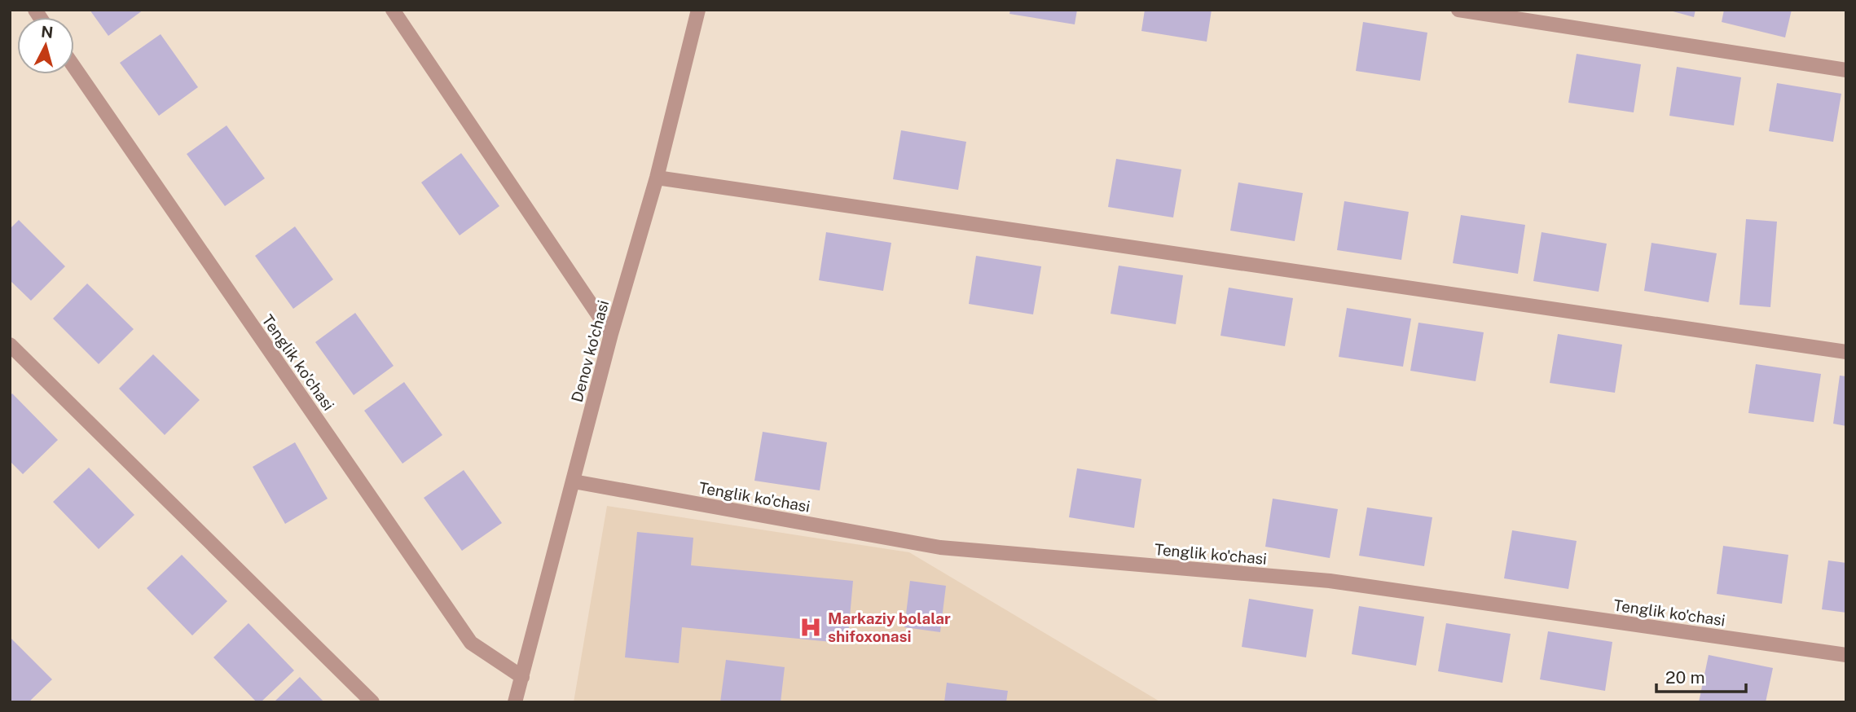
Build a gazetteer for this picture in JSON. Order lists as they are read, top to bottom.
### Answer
{
  "streets": {
    "street": ["Denov ko'chasi", "Tenglik ko'chasi"]
  },
  "crossings": [
    ["Denov ko'chasi", "Tenglik ko'chasi"]
  ],
  "places": {
    "hospital": ["Markaziy bolalar shifoxonasi"]
  },
  "scale_bar": "20 m",
  "north": "top"
}
